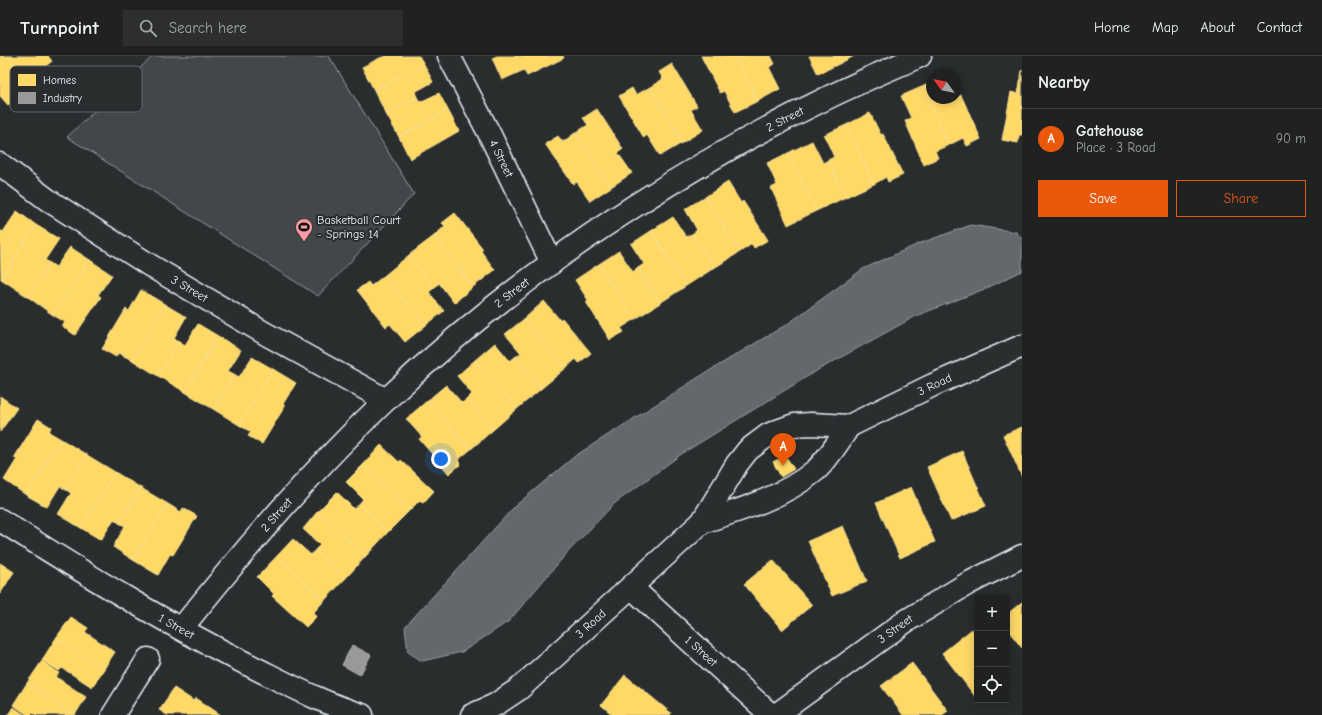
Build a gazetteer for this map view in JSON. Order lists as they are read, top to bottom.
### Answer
{
  "streets": {
    "street": [
      "2 Street",
      "4 Street",
      "3 Street",
      "3 Road",
      "1 Street"
    ]
  },
  "crossings": [
    ["2 Street", "4 Street"],
    ["2 Street", "3 Street"],
    ["2 Street", "1 Street"],
    ["3 Road", "1 Street"]
  ],
  "places": {
    "sports": ["Basketball Court - Springs 14"]
  },
  "legend": ["Homes", "Industry"],
  "north": "top left",
  "page": {
    "header": "Turnpoint",
    "search": "Search here",
    "nav": [
      "Home",
      "Map",
      "About",
      "Contact"
    ],
    "heading": "Nearby",
    "list": [
      {
        "mark": "A",
        "name": "Gatehouse",
        "note": "Place · 3 Road",
        "value": "90 m"
      }
    ],
    "buttons": ["Save", "Share"],
    "pins": "A",
    "map_buttons": ["+", "−"]
  }
}
